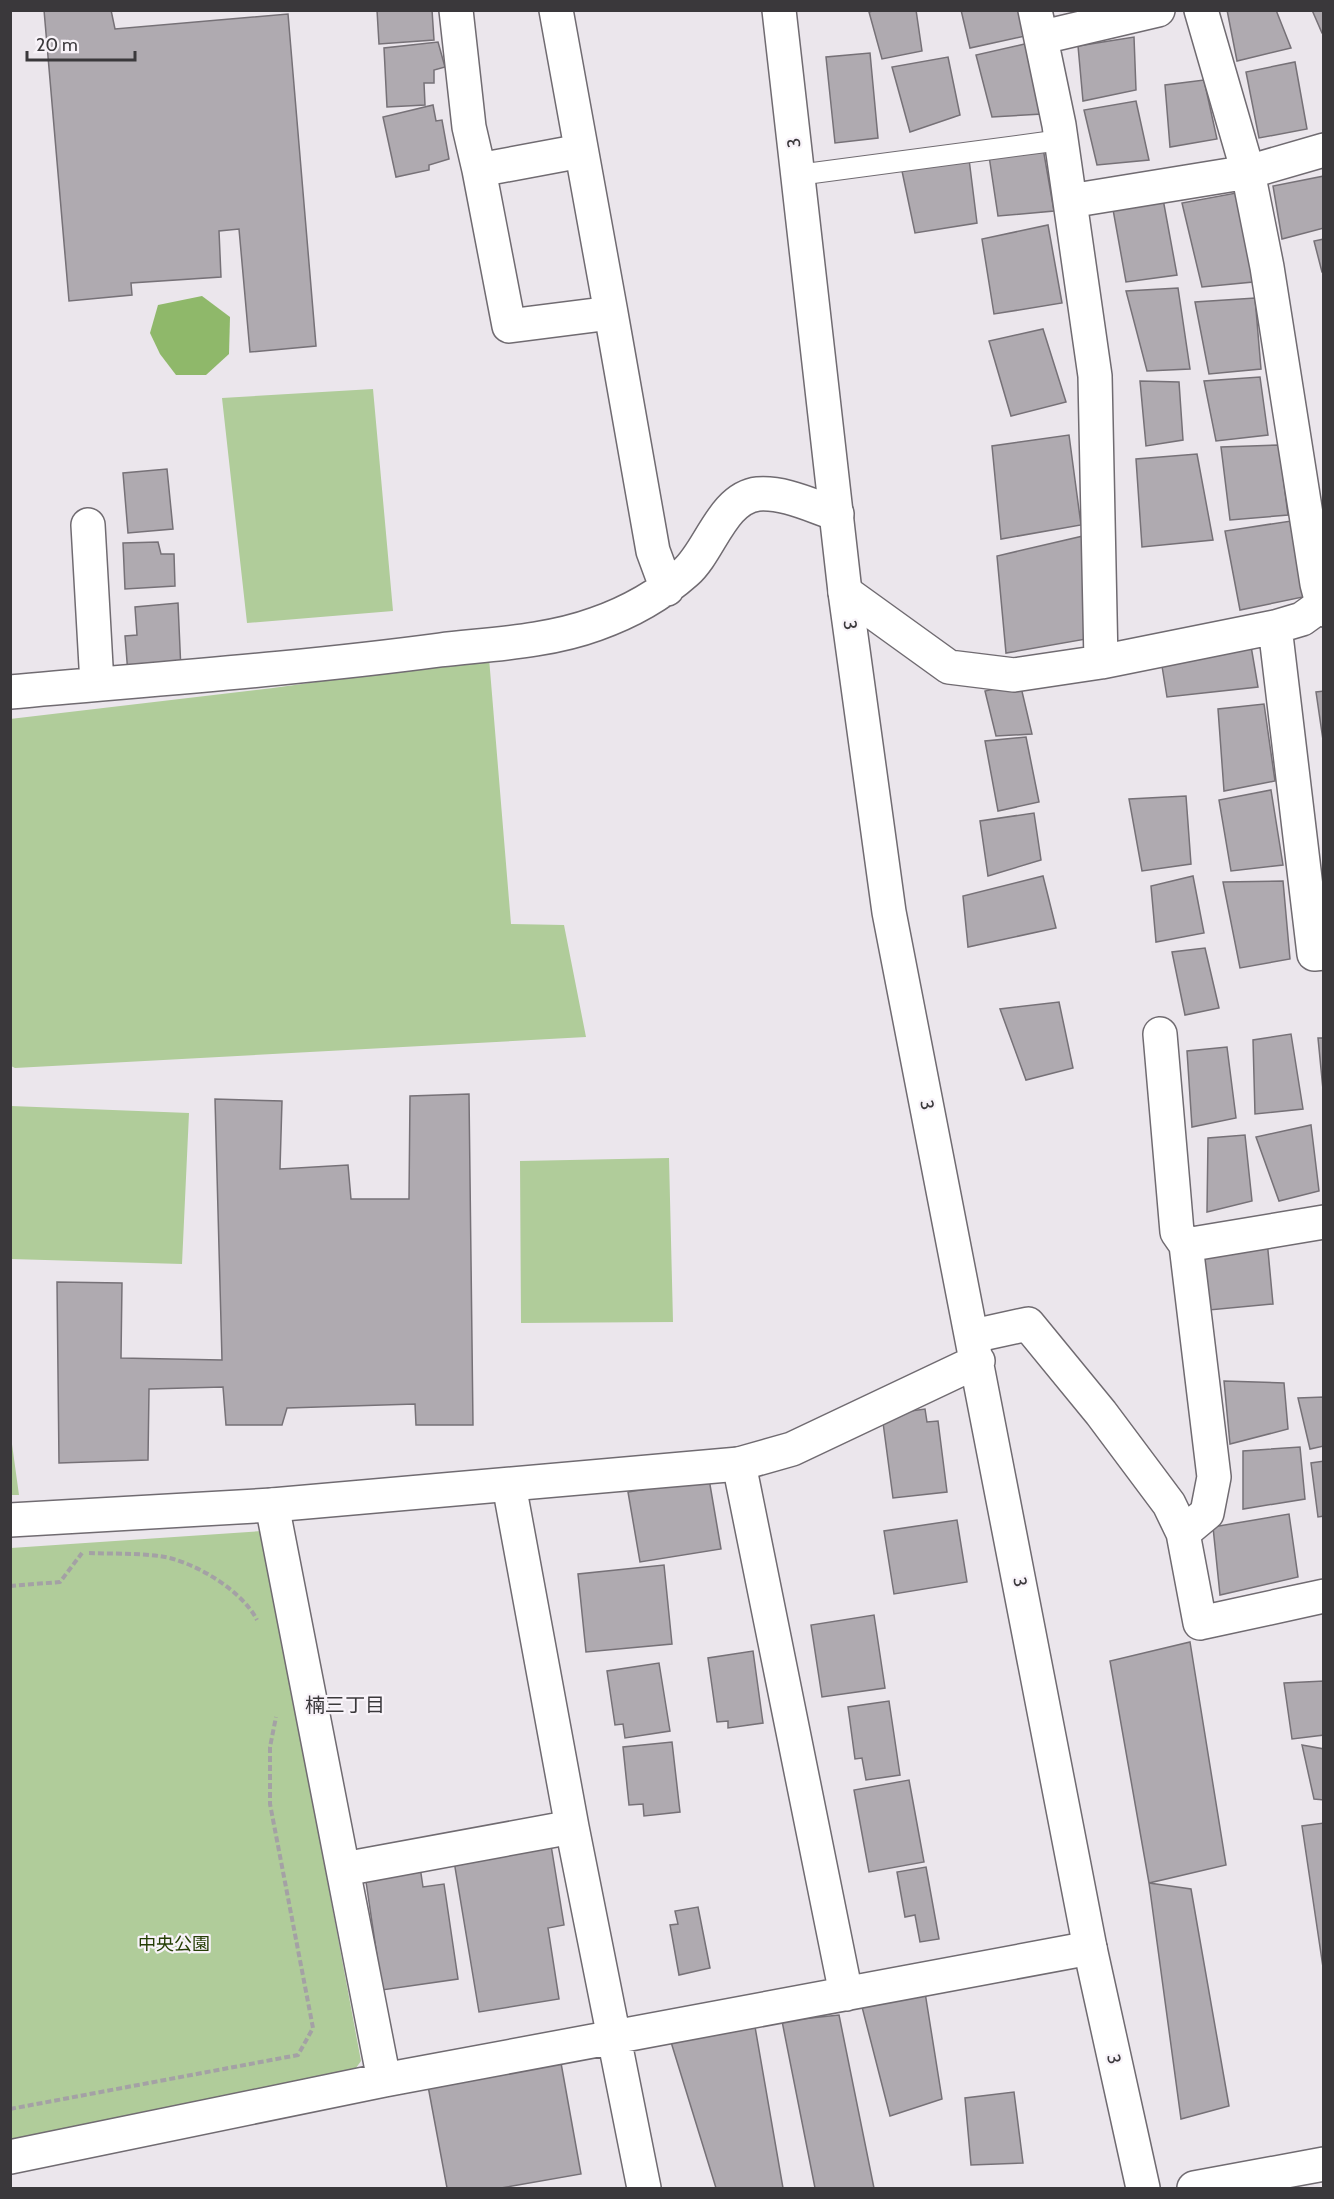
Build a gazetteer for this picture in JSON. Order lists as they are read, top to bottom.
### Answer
{
  "streets": {
    "street": ["3"]
  },
  "districts": ["楠三丁目"],
  "parks": ["中央公園"],
  "scale_bar": "20 m"
}
